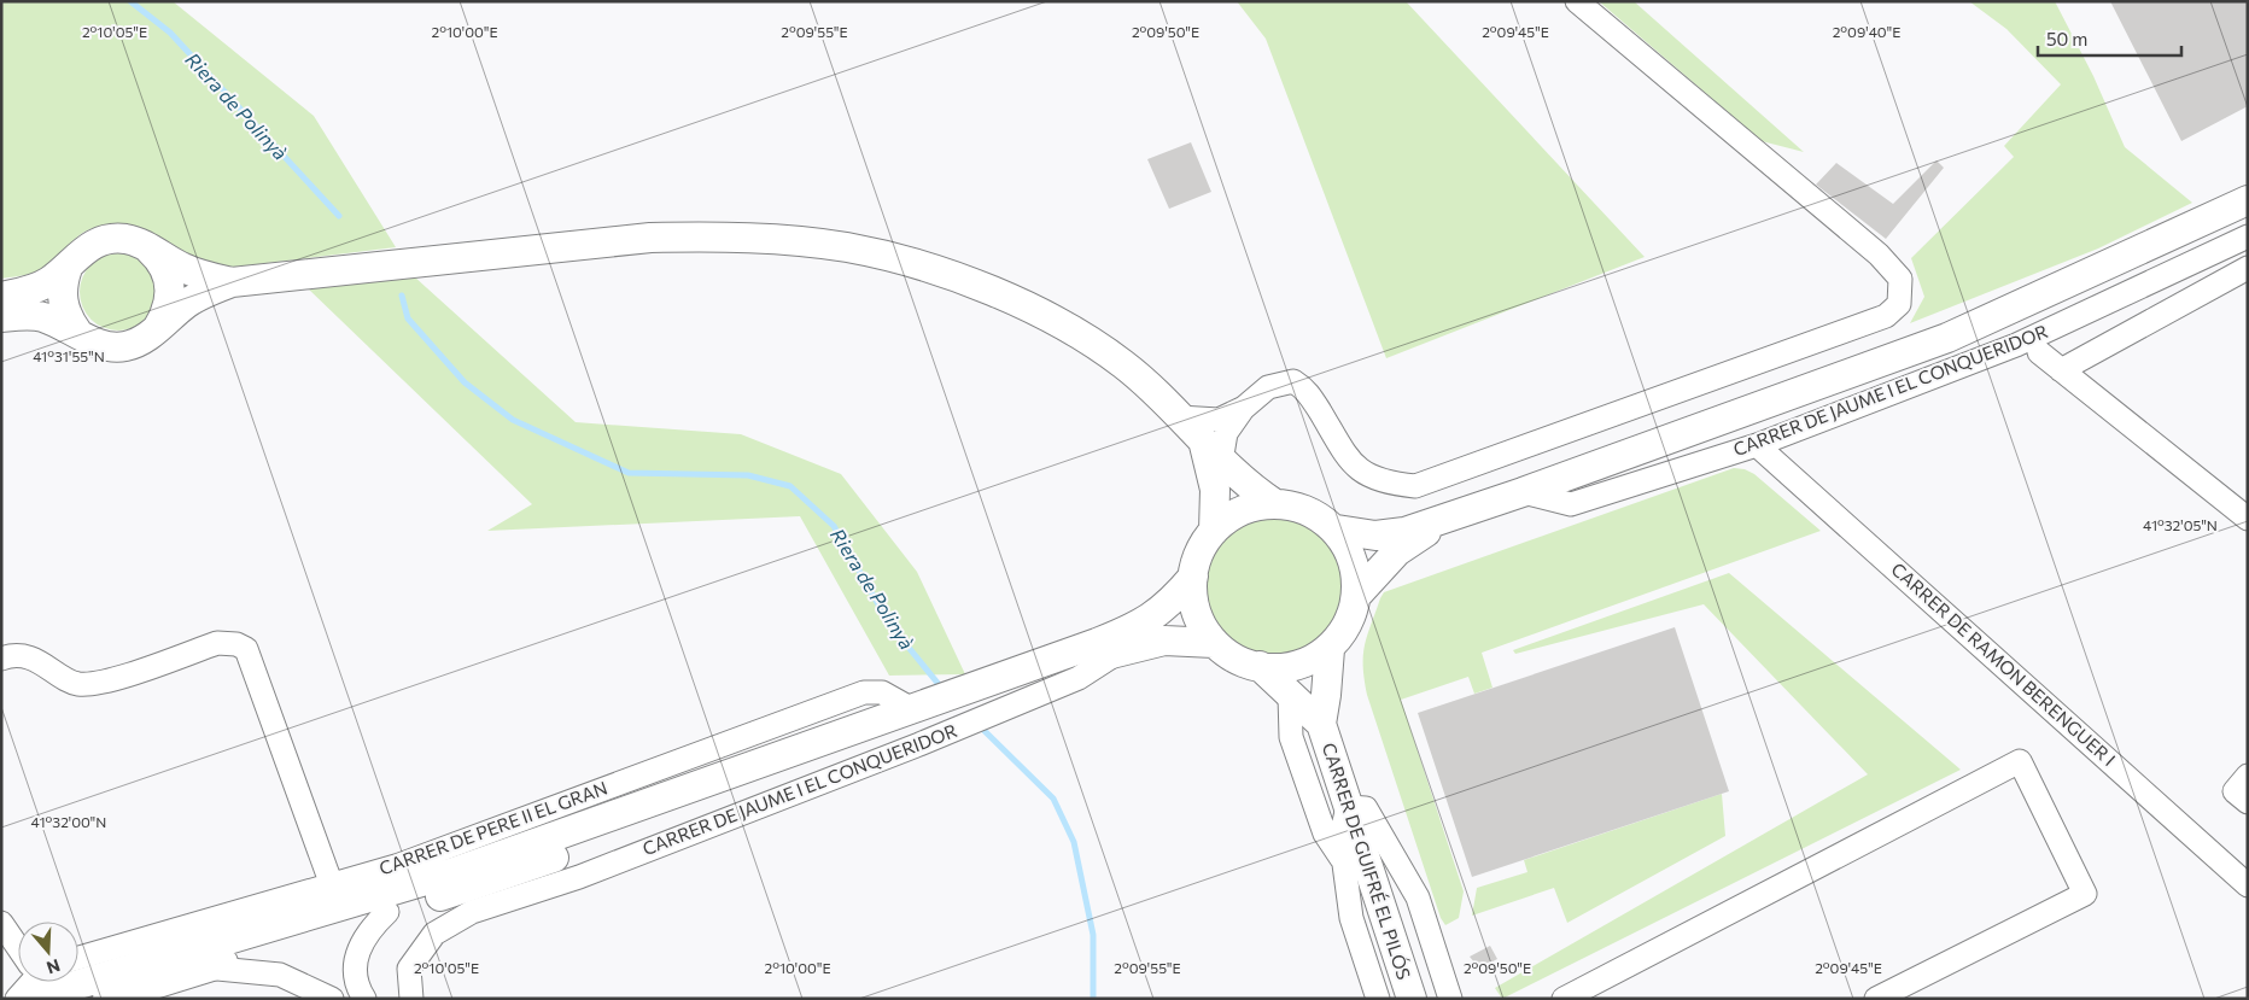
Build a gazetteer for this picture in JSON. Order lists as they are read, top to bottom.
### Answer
{
  "streets": {
    "main road": ["CARRER DE GUIFRÉ EL PILÓS"],
    "street": ["CARRER DE JAUME I EL CONQUERIDOR", "CARRER DE RAMON BERENGUER I", "CARRER DE PERE II EL GRAN"]
  },
  "crossings": [
    ["CARRER DE JAUME I EL CONQUERIDOR", "CARRER DE RAMON BERENGUER I"]
  ],
  "water": ["Riera de Polinyà"],
  "scale_bar": "50 m",
  "north": "bottom",
  "coordinates": [
    "2°10'05\"E",
    "2°10'00\"E",
    "2°09'55\"E",
    "2°09'50\"E",
    "2°09'45\"E",
    "2°09'40\"E",
    "41°31'55\"N",
    "41°32'05\"N",
    "41°32'00\"N"
  ]
}
